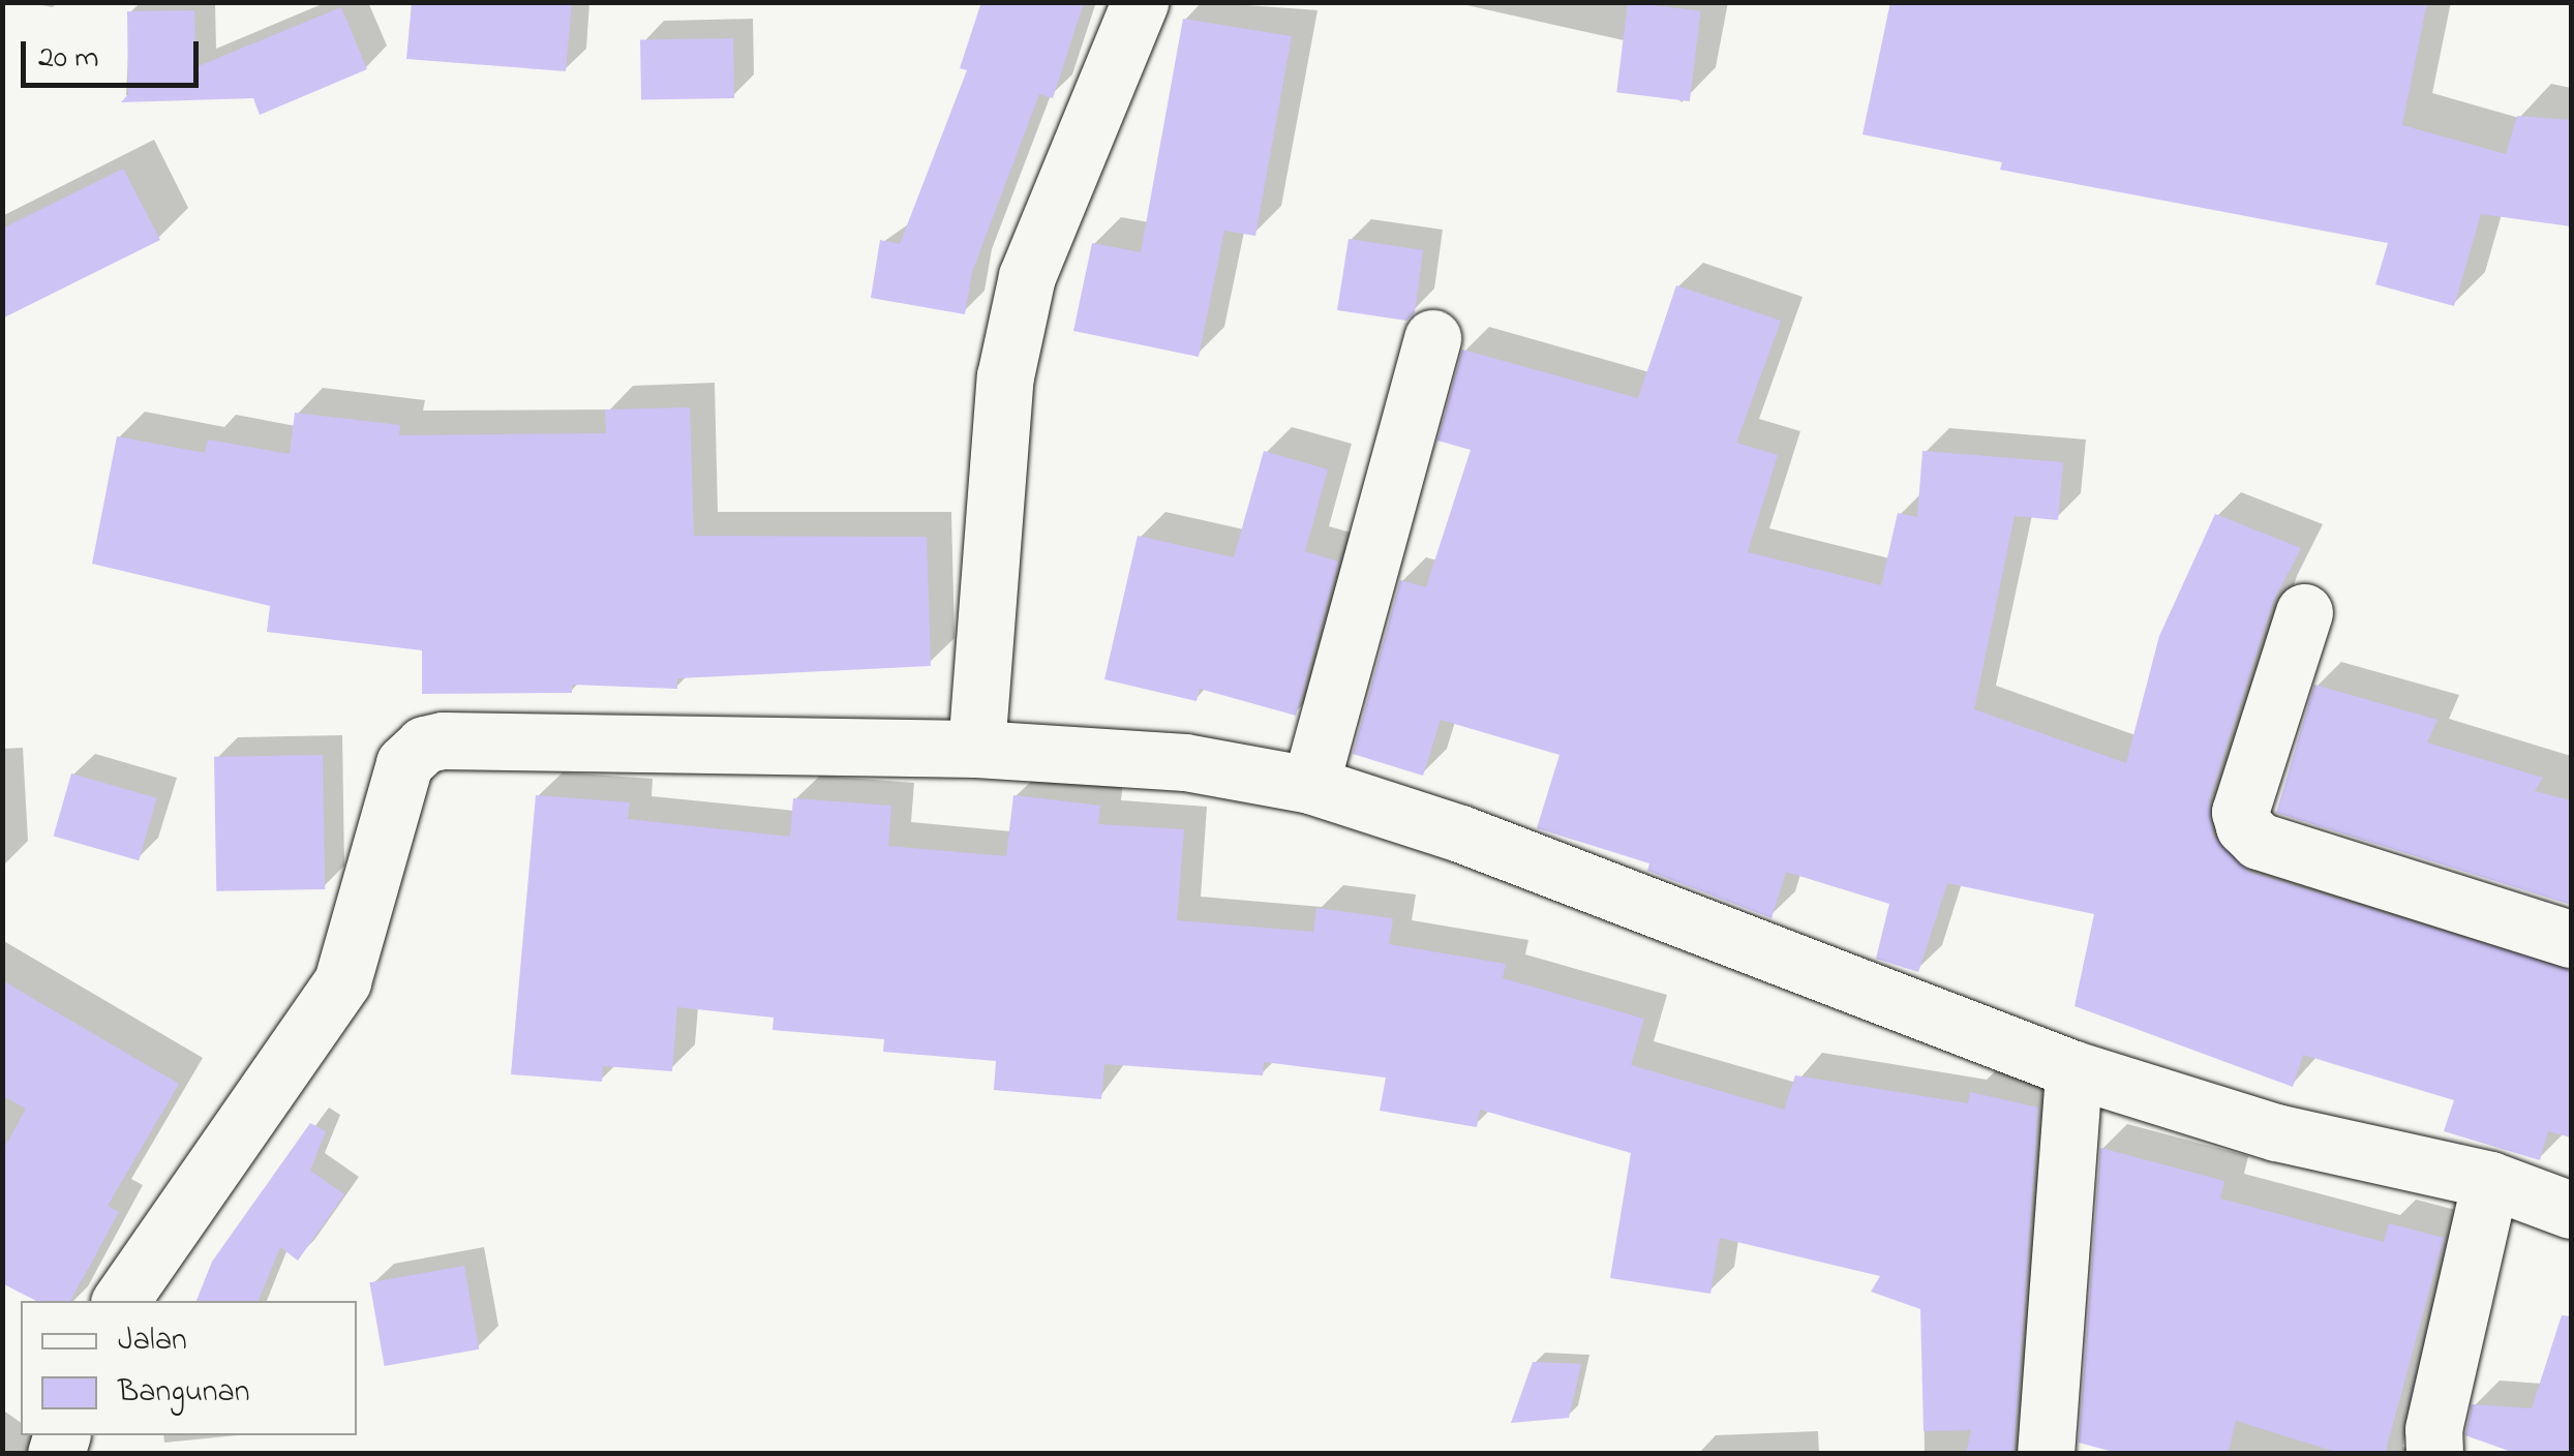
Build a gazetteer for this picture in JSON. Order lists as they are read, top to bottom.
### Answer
{
  "legend": ["Jalan", "Bangunan"],
  "scale_bar": "20 m"
}
